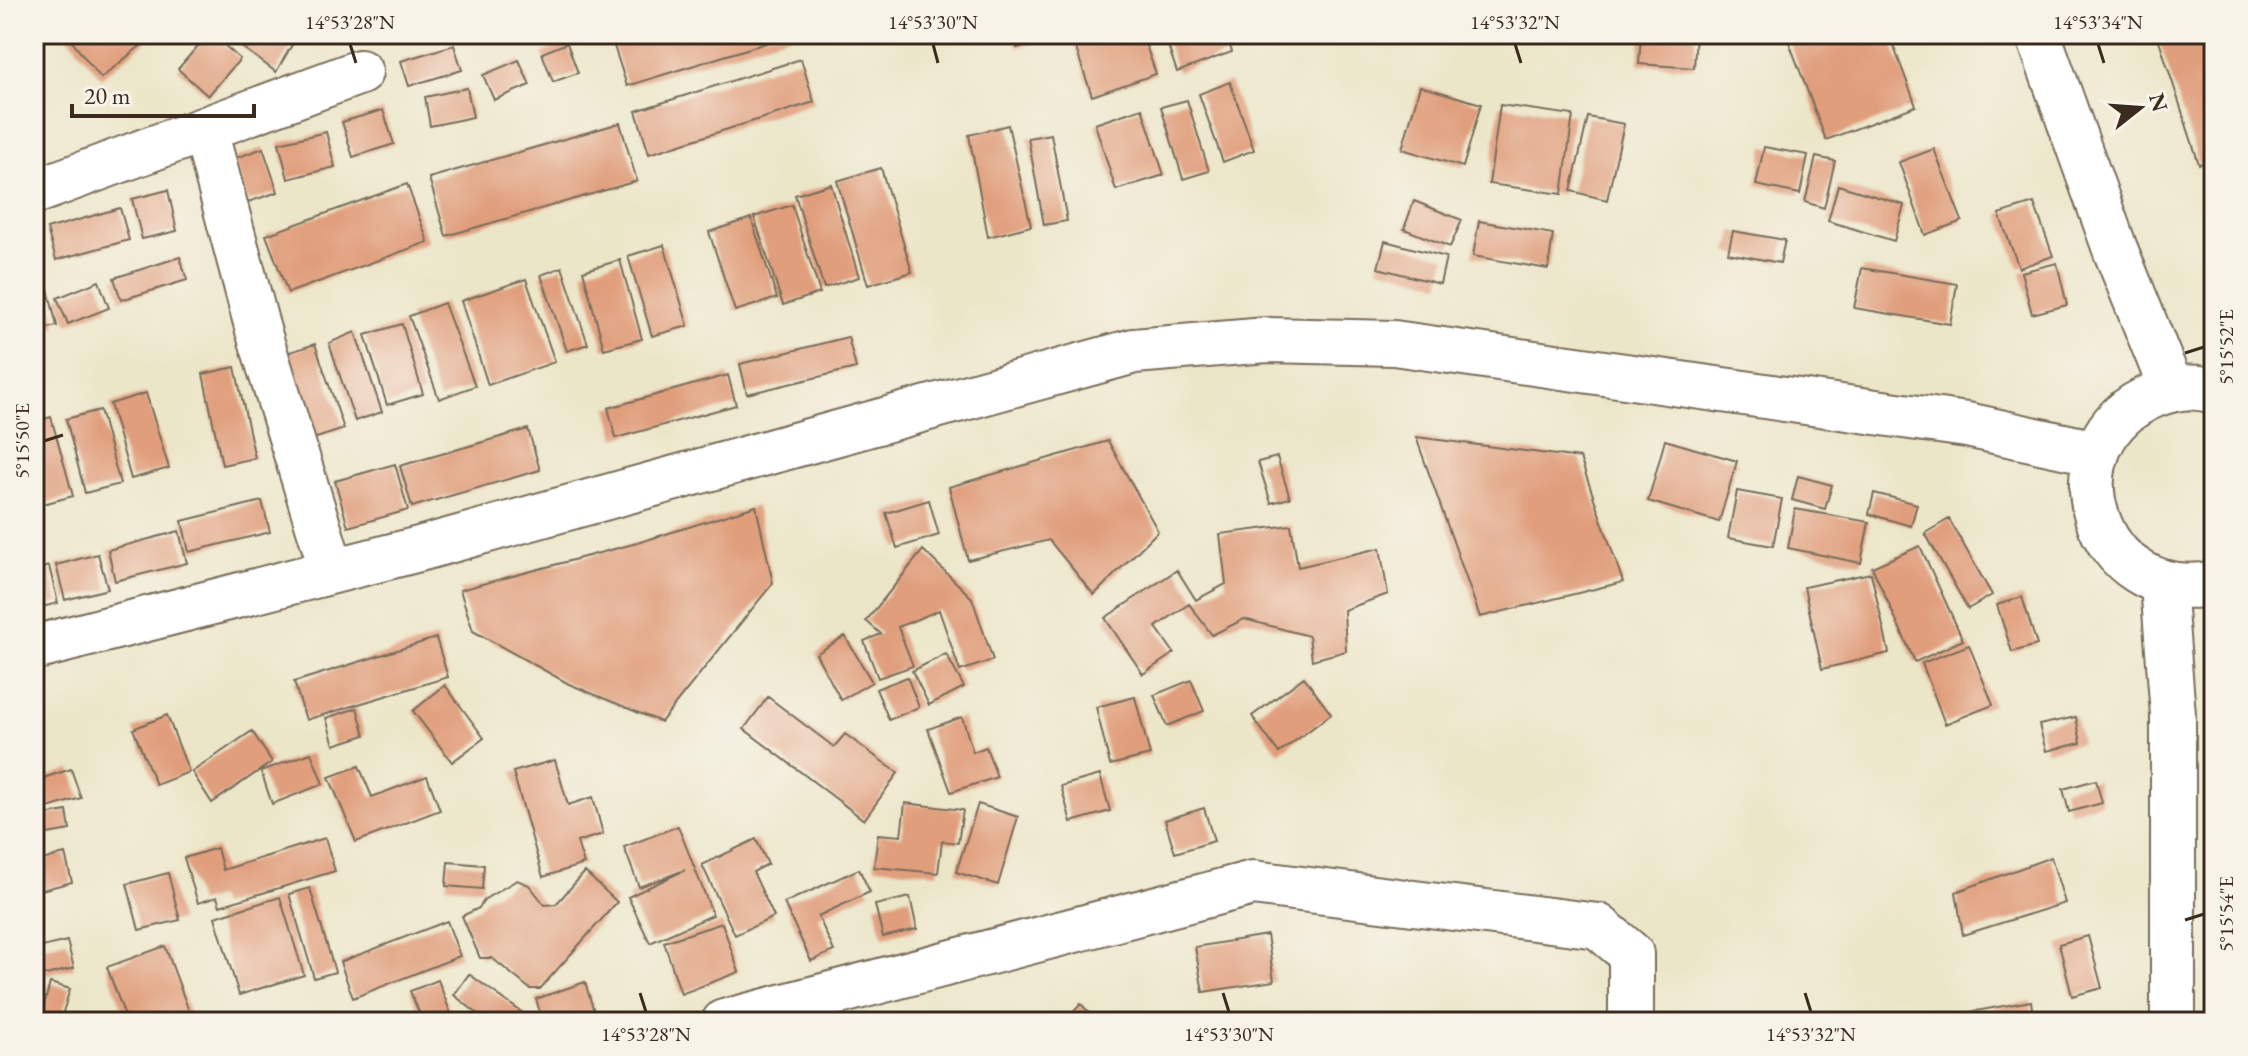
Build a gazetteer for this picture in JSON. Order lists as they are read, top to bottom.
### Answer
{
  "scale_bar": "20 m",
  "north": "right",
  "coordinates": [
    "14°53'28\"N",
    "14°53'30\"N",
    "14°53'32\"N",
    "14°53'34\"N",
    "5°15'52\"E",
    "5°15'50\"E",
    "5°15'54\"E"
  ]
}
